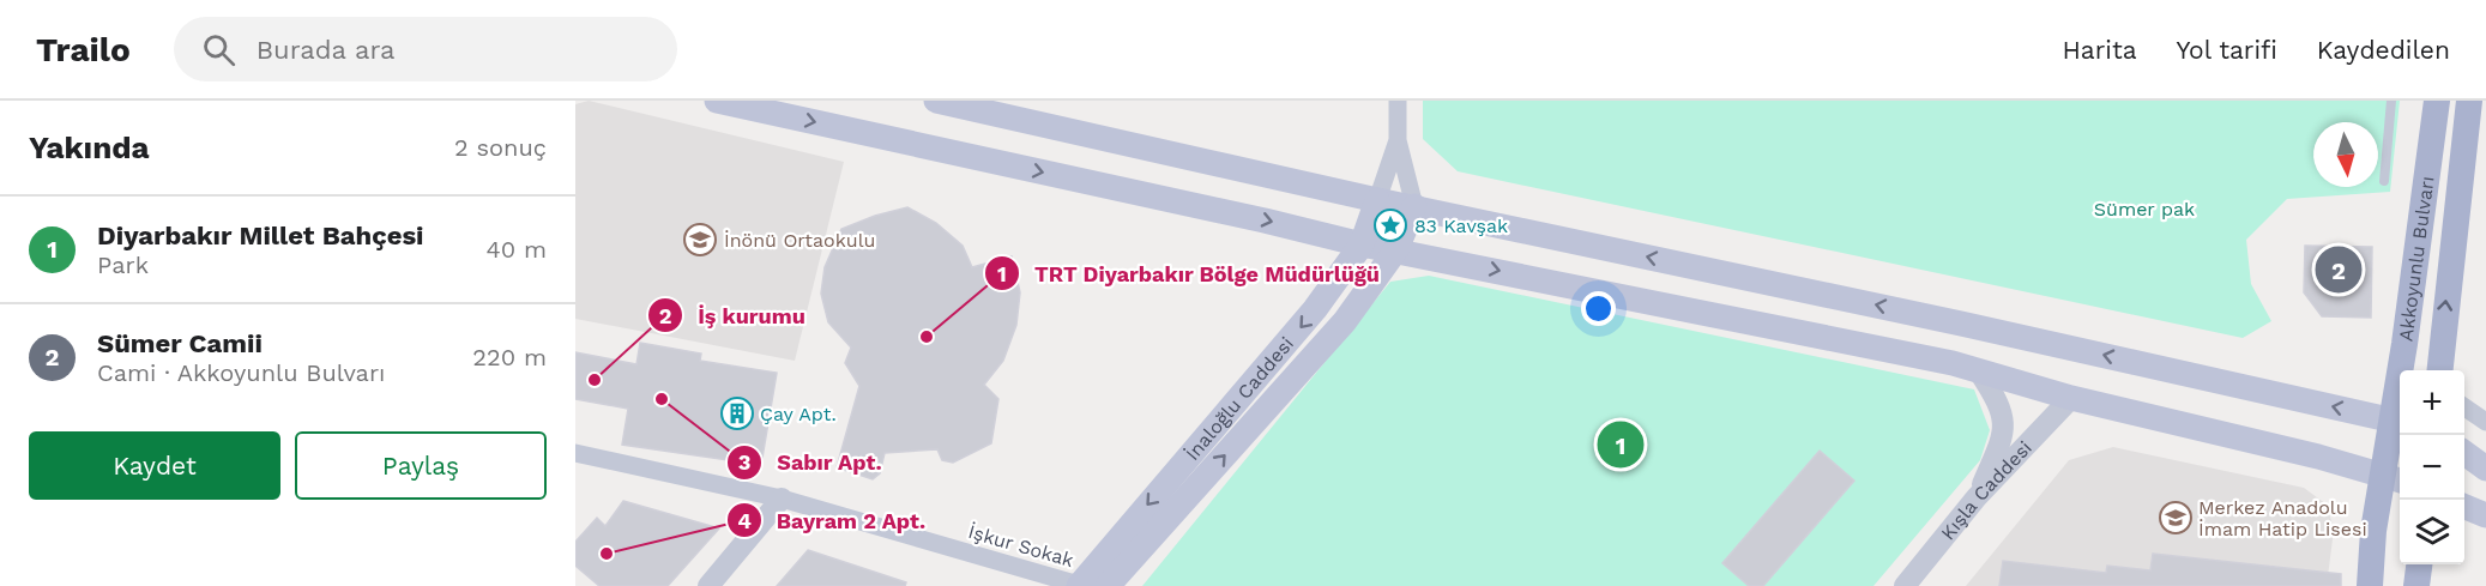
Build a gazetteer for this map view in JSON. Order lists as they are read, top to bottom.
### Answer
{
  "streets": {
    "main road": ["Akkoyunlu Bulvarı", "İnaloğlu Caddesi"],
    "street": ["Kışla Caddesi", "İşkur Sokak"]
  },
  "crossings": [
    ["İnaloğlu Caddesi", "İşkur Sokak"]
  ],
  "parks": ["Sümer pak"],
  "places": {
    "place": ["83 Kavşak"],
    "school or university": ["İnönü Ortaokulu", "Merkez Anadolu İmam Hatip Lisesi"],
    "other": [
      "TRT Diyarbakır Bölge Müdürlüğü",
      "İş kurumu",
      "Sabır Apt.",
      "Bayram 2 Apt."
    ],
    "building": ["Çay Apt."]
  },
  "north": "bottom",
  "page": {
    "header": "Trailo",
    "search": "Burada ara",
    "nav": ["Harita", "Yol tarifi", "Kaydedilen"],
    "heading": ["Yakında", "2 sonuç"],
    "list": [
      {
        "mark": "1",
        "name": "Diyarbakır Millet Bahçesi",
        "note": "Park",
        "value": "40 m"
      },
      {
        "mark": "2",
        "name": "Sümer Camii",
        "note": "Cami · Akkoyunlu Bulvarı",
        "value": "220 m"
      }
    ],
    "pins": ["2", "1"],
    "map_buttons": ["+", "−"],
    "buttons": ["Kaydet", "Paylaş"]
  }
}
